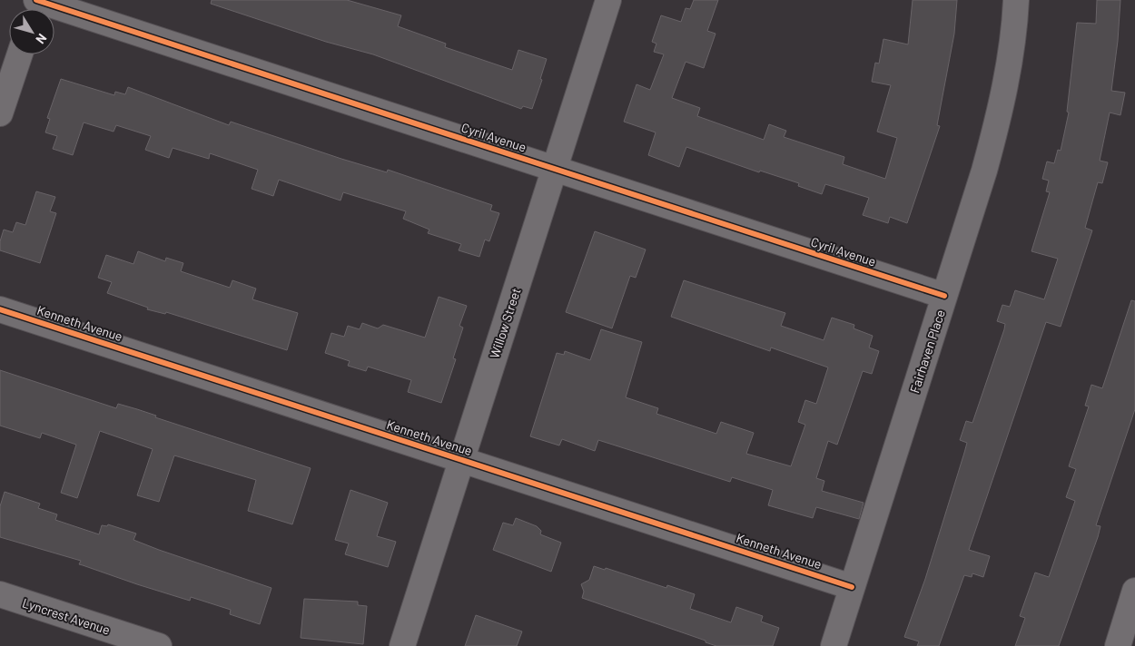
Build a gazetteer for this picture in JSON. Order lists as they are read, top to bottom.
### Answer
{
  "streets": {
    "street": [
      "Cyril Avenue",
      "Kenneth Avenue",
      "Willow Street",
      "Fairhaven Place",
      "Lyncrest Avenue"
    ]
  },
  "crossings": [
    ["Cyril Avenue", "Willow Street"],
    ["Cyril Avenue", "Fairhaven Place"],
    ["Kenneth Avenue", "Willow Street"],
    ["Kenneth Avenue", "Fairhaven Place"]
  ],
  "north": "bottom right"
}
